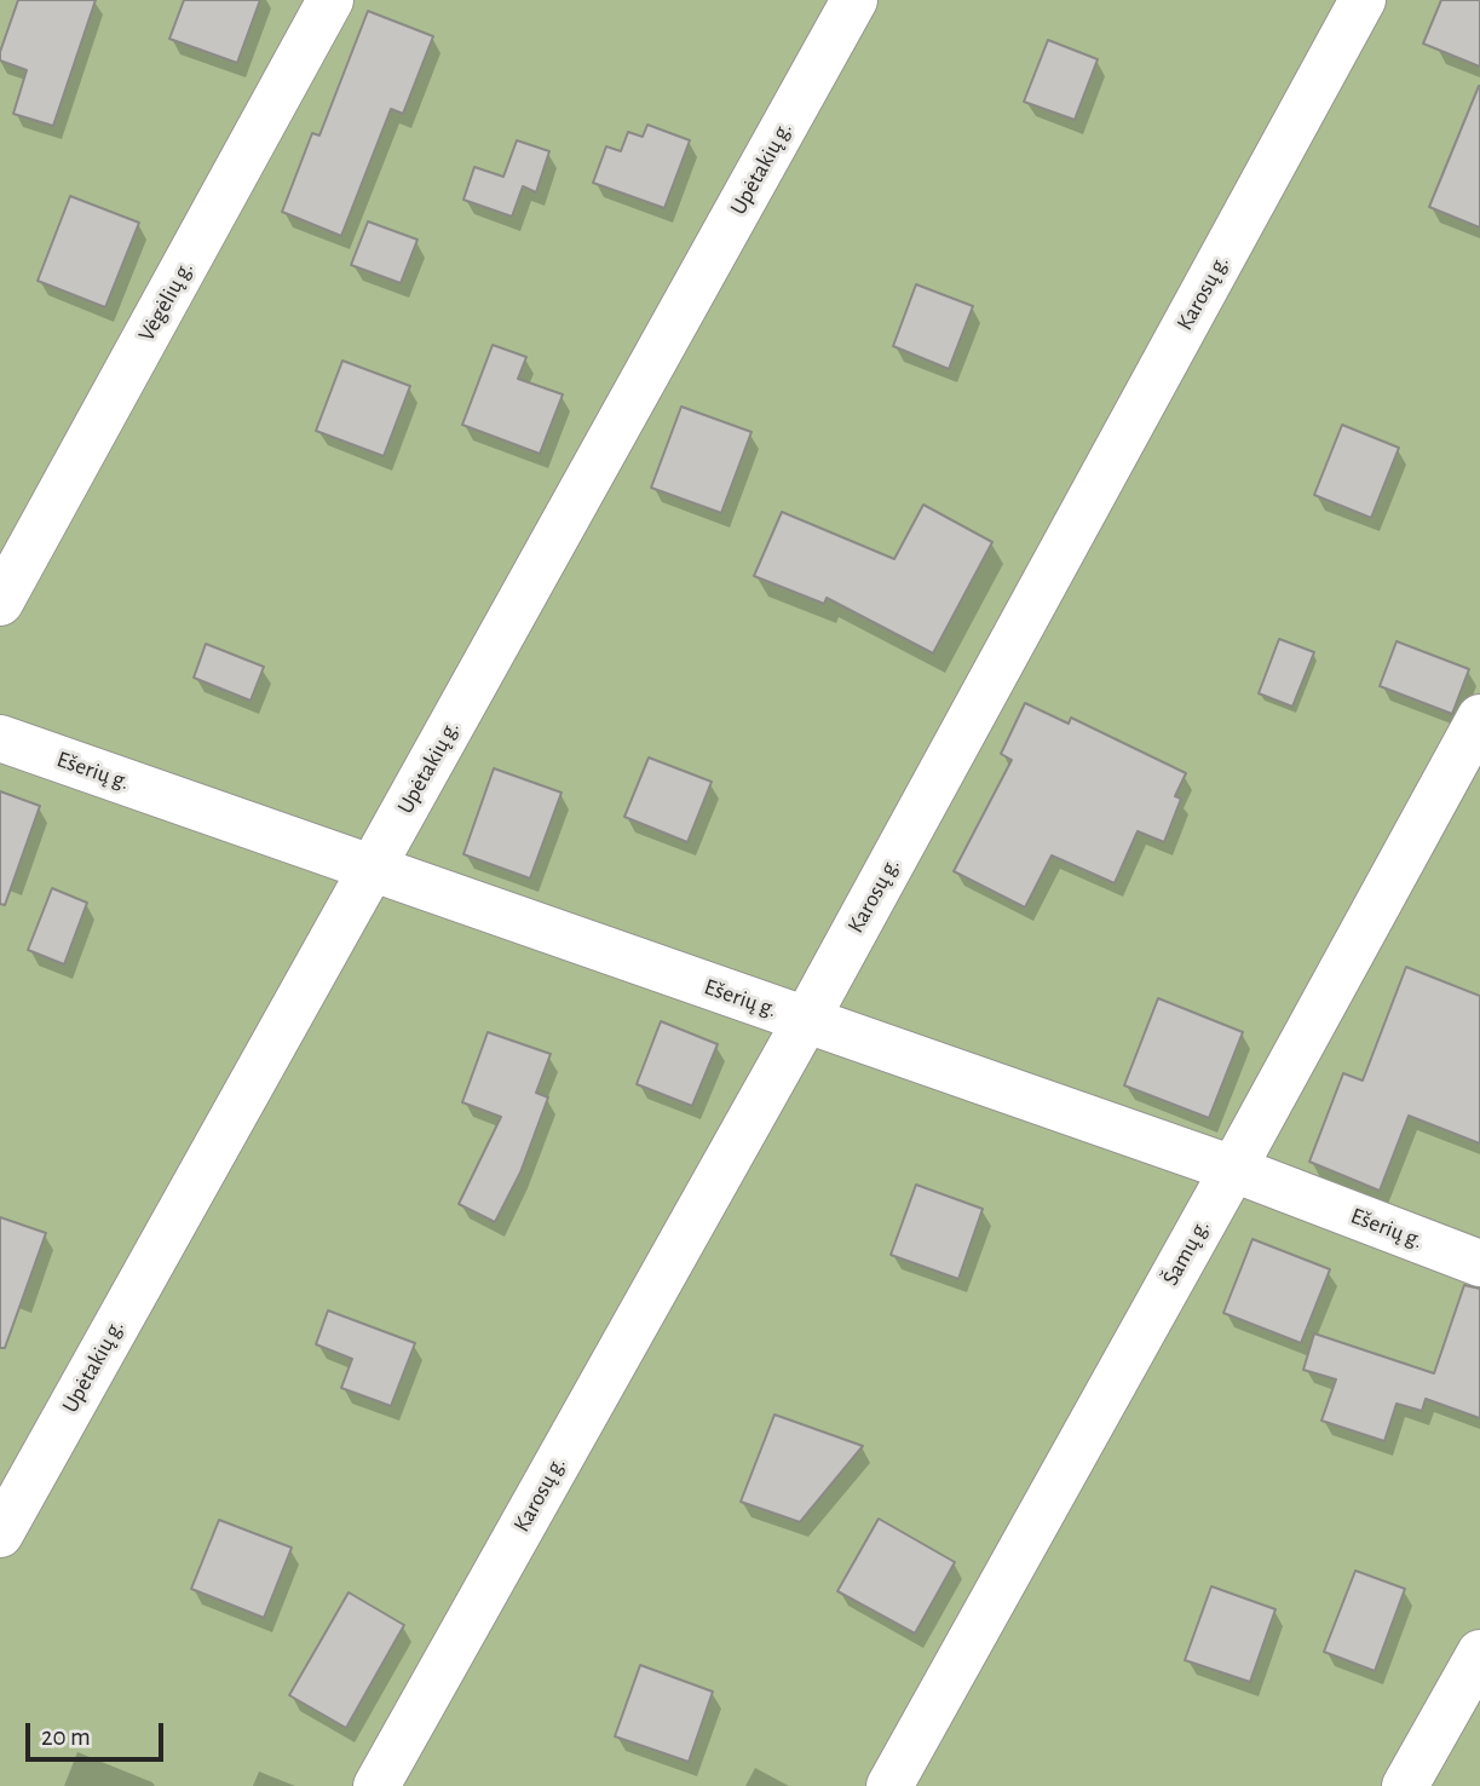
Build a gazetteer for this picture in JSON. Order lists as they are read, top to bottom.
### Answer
{
  "streets": {
    "street": [
      "Upėtakių g.",
      "Karosų g.",
      "Vėgėlių g.",
      "Ešerių g.",
      "Šamų g."
    ]
  },
  "crossings": [
    ["Upėtakių g.", "Ešerių g."],
    ["Karosų g.", "Ešerių g."],
    ["Ešerių g.", "Šamų g."]
  ],
  "scale_bar": "20 m"
}
